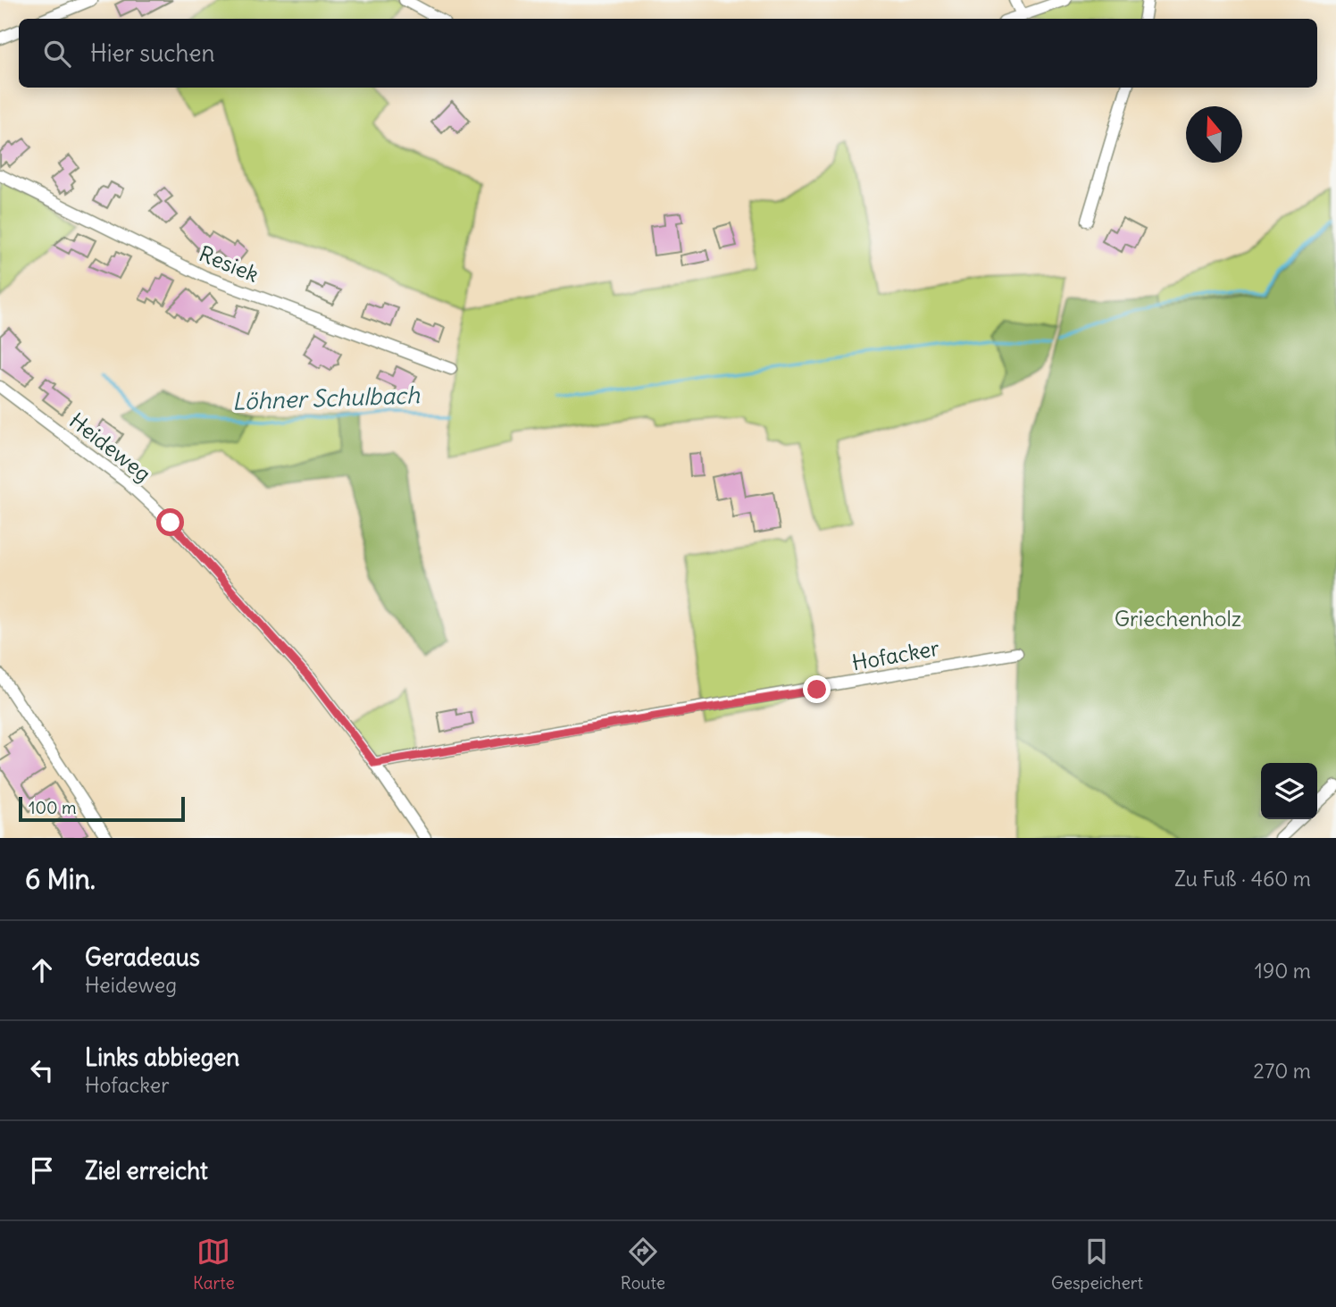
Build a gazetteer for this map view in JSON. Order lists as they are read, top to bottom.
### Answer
{
  "streets": {
    "street": ["Resiek", "Heideweg", "Hofacker"]
  },
  "crossings": [
    ["Heideweg", "Hofacker"]
  ],
  "water": ["Löhner Schulbach"],
  "parks": ["Griechenholz"],
  "scale_bar": "100 m",
  "north": "top",
  "page": {
    "search": "Hier suchen",
    "scale": "100 m",
    "heading": ["6 Min.", "Zu Fuß · 460 m"],
    "list": [
      ["Geradeaus", "Heideweg", "190 m"],
      ["Links abbiegen", "Hofacker", "270 m"],
      "Ziel erreicht"
    ],
    "nav": ["Karte", "Route", "Gespeichert"]
  }
}
